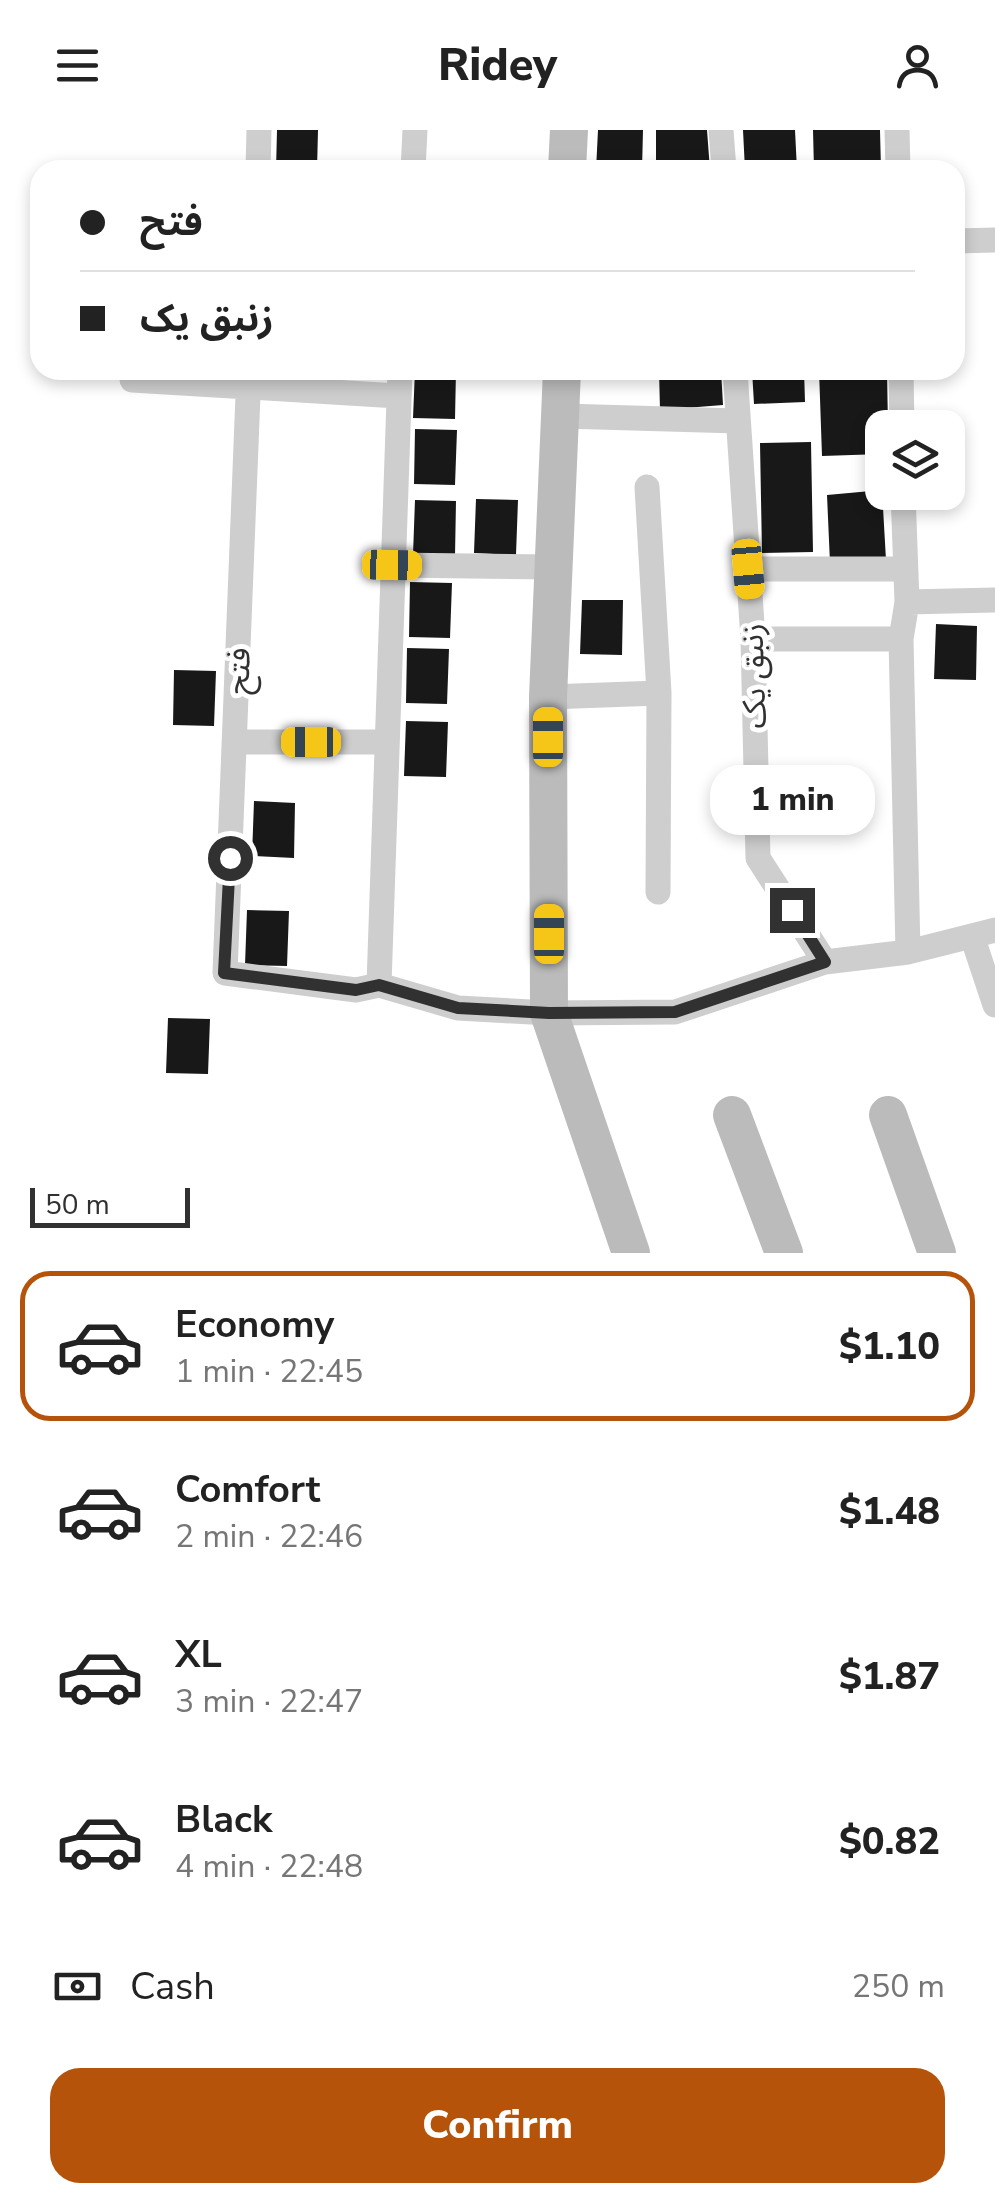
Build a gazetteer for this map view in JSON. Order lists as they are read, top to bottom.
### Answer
{
  "streets": {
    "street": ["فتح", "زنبق یک"]
  },
  "scale_bar": "50 m",
  "page": {
    "header": "Ridey",
    "banner": ["فتح", "زنبق یک"],
    "bubble": "1 min",
    "scale": "50 m",
    "list": [
      {
        "name": "Economy",
        "note": "1 min · 22:45",
        "value": "$1.10"
      },
      {
        "name": "Comfort",
        "note": "2 min · 22:46",
        "value": "$1.48"
      },
      {
        "name": "XL",
        "note": "3 min · 22:47",
        "value": "$1.87"
      },
      {
        "name": "Black",
        "note": "4 min · 22:48",
        "value": "$0.82"
      }
    ],
    "pay": ["Cash", "250 m"],
    "buttons": "Confirm"
  }
}
